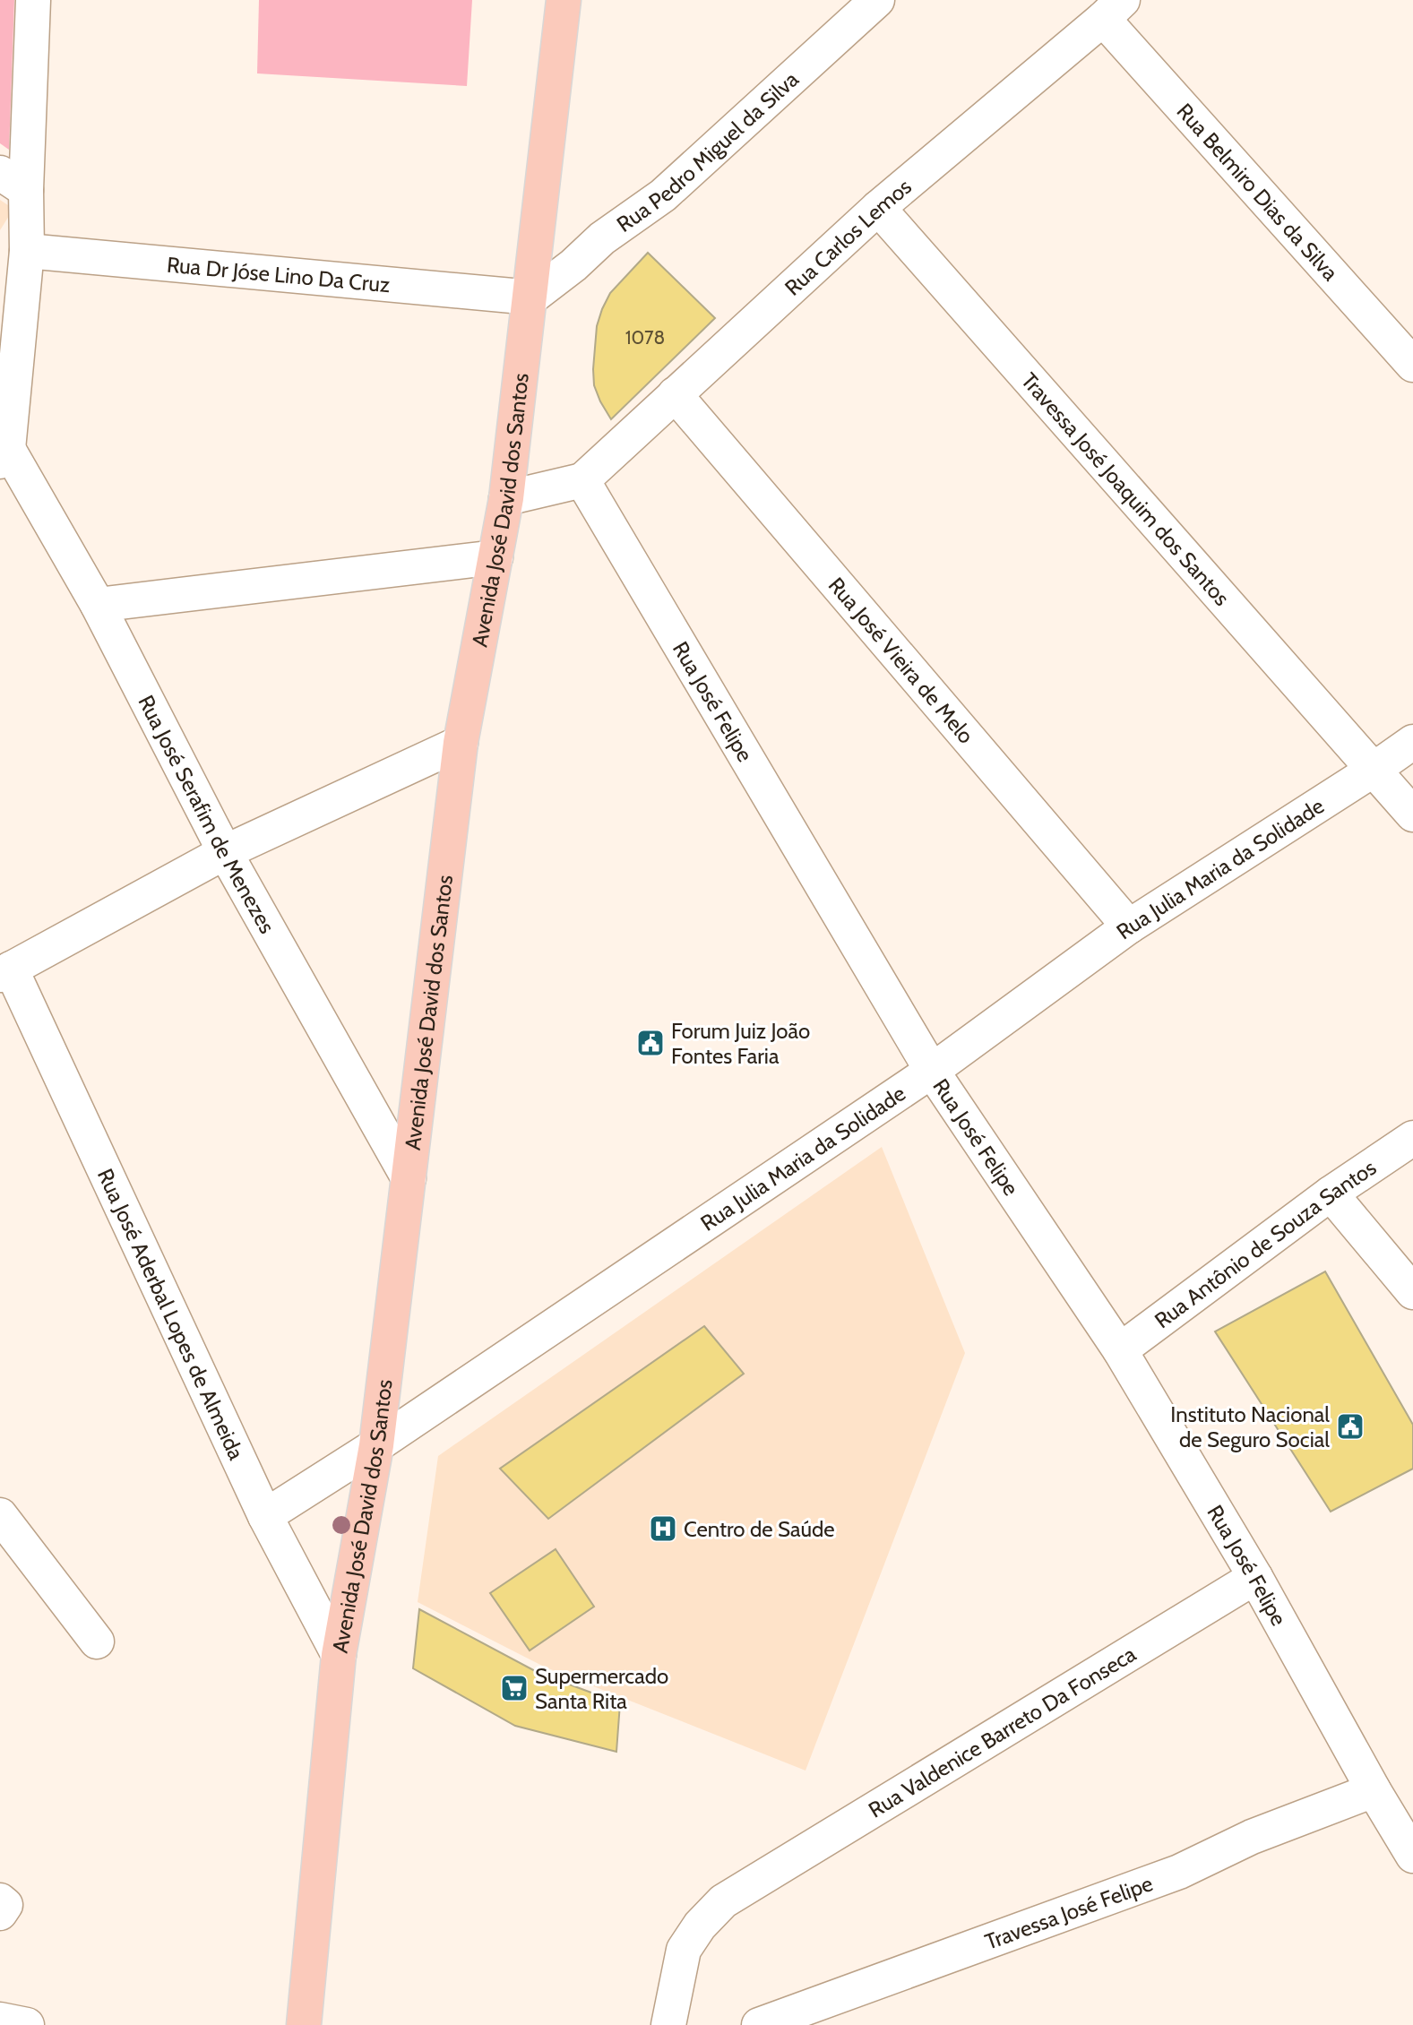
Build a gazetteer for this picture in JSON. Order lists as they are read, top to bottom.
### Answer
{
  "streets": {
    "main road": ["Avenida José David dos Santos"],
    "street": [
      "Rua Pedro Miguel da Silva",
      "Rua Belmiro Dias da Silva",
      "Rua Carlos Lemos",
      "Rua Dr Jóse Lino Da Cruz",
      "Travessa José Joaquim dos Santos",
      "Rua José Vieira de Melo",
      "Rua José Felipe",
      "Rua José Serafim de Menezes",
      "Rua Julia Maria da Solidade",
      "Rua Antônio de Souza Santos",
      "Rua José Aderbal Lopes de Almeida",
      "Rua Valdenice Barreto Da Fonseca",
      "Travessa José Felipe"
    ]
  },
  "crossings": [
    ["Rua Pedro Miguel da Silva", "Rua Dr Jóse Lino Da Cruz"],
    ["Rua Pedro Miguel da Silva", "Avenida José David dos Santos"],
    ["Rua Belmiro Dias da Silva", "Rua Carlos Lemos"],
    ["Rua Carlos Lemos", "Travessa José Joaquim dos Santos"],
    ["Rua Carlos Lemos", "Rua José Vieira de Melo"],
    ["Rua Carlos Lemos", "Rua José Felipe"],
    ["Rua Dr Jóse Lino Da Cruz", "Avenida José David dos Santos"],
    ["Travessa José Joaquim dos Santos", "Rua Julia Maria da Solidade"],
    ["Avenida José David dos Santos", "Rua José Serafim de Menezes"],
    ["Avenida José David dos Santos", "Rua Julia Maria da Solidade"],
    ["Avenida José David dos Santos", "Rua José Aderbal Lopes de Almeida"],
    ["Rua José Vieira de Melo", "Rua Julia Maria da Solidade"],
    ["Rua José Felipe", "Rua Julia Maria da Solidade"],
    ["Rua José Felipe", "Rua Antônio de Souza Santos"],
    ["Rua José Felipe", "Rua Valdenice Barreto Da Fonseca"],
    ["Rua José Felipe", "Travessa José Felipe"],
    ["Rua Julia Maria da Solidade", "Rua José Aderbal Lopes de Almeida"]
  ],
  "places": {
    "public building": ["Forum Juiz João Fontes Faria", "Instituto Nacional de Seguro Social"],
    "hospital": ["Centro de Saúde"],
    "supermarket": ["Supermercado Santa Rita"]
  },
  "house_numbers": ["1078"]
}
